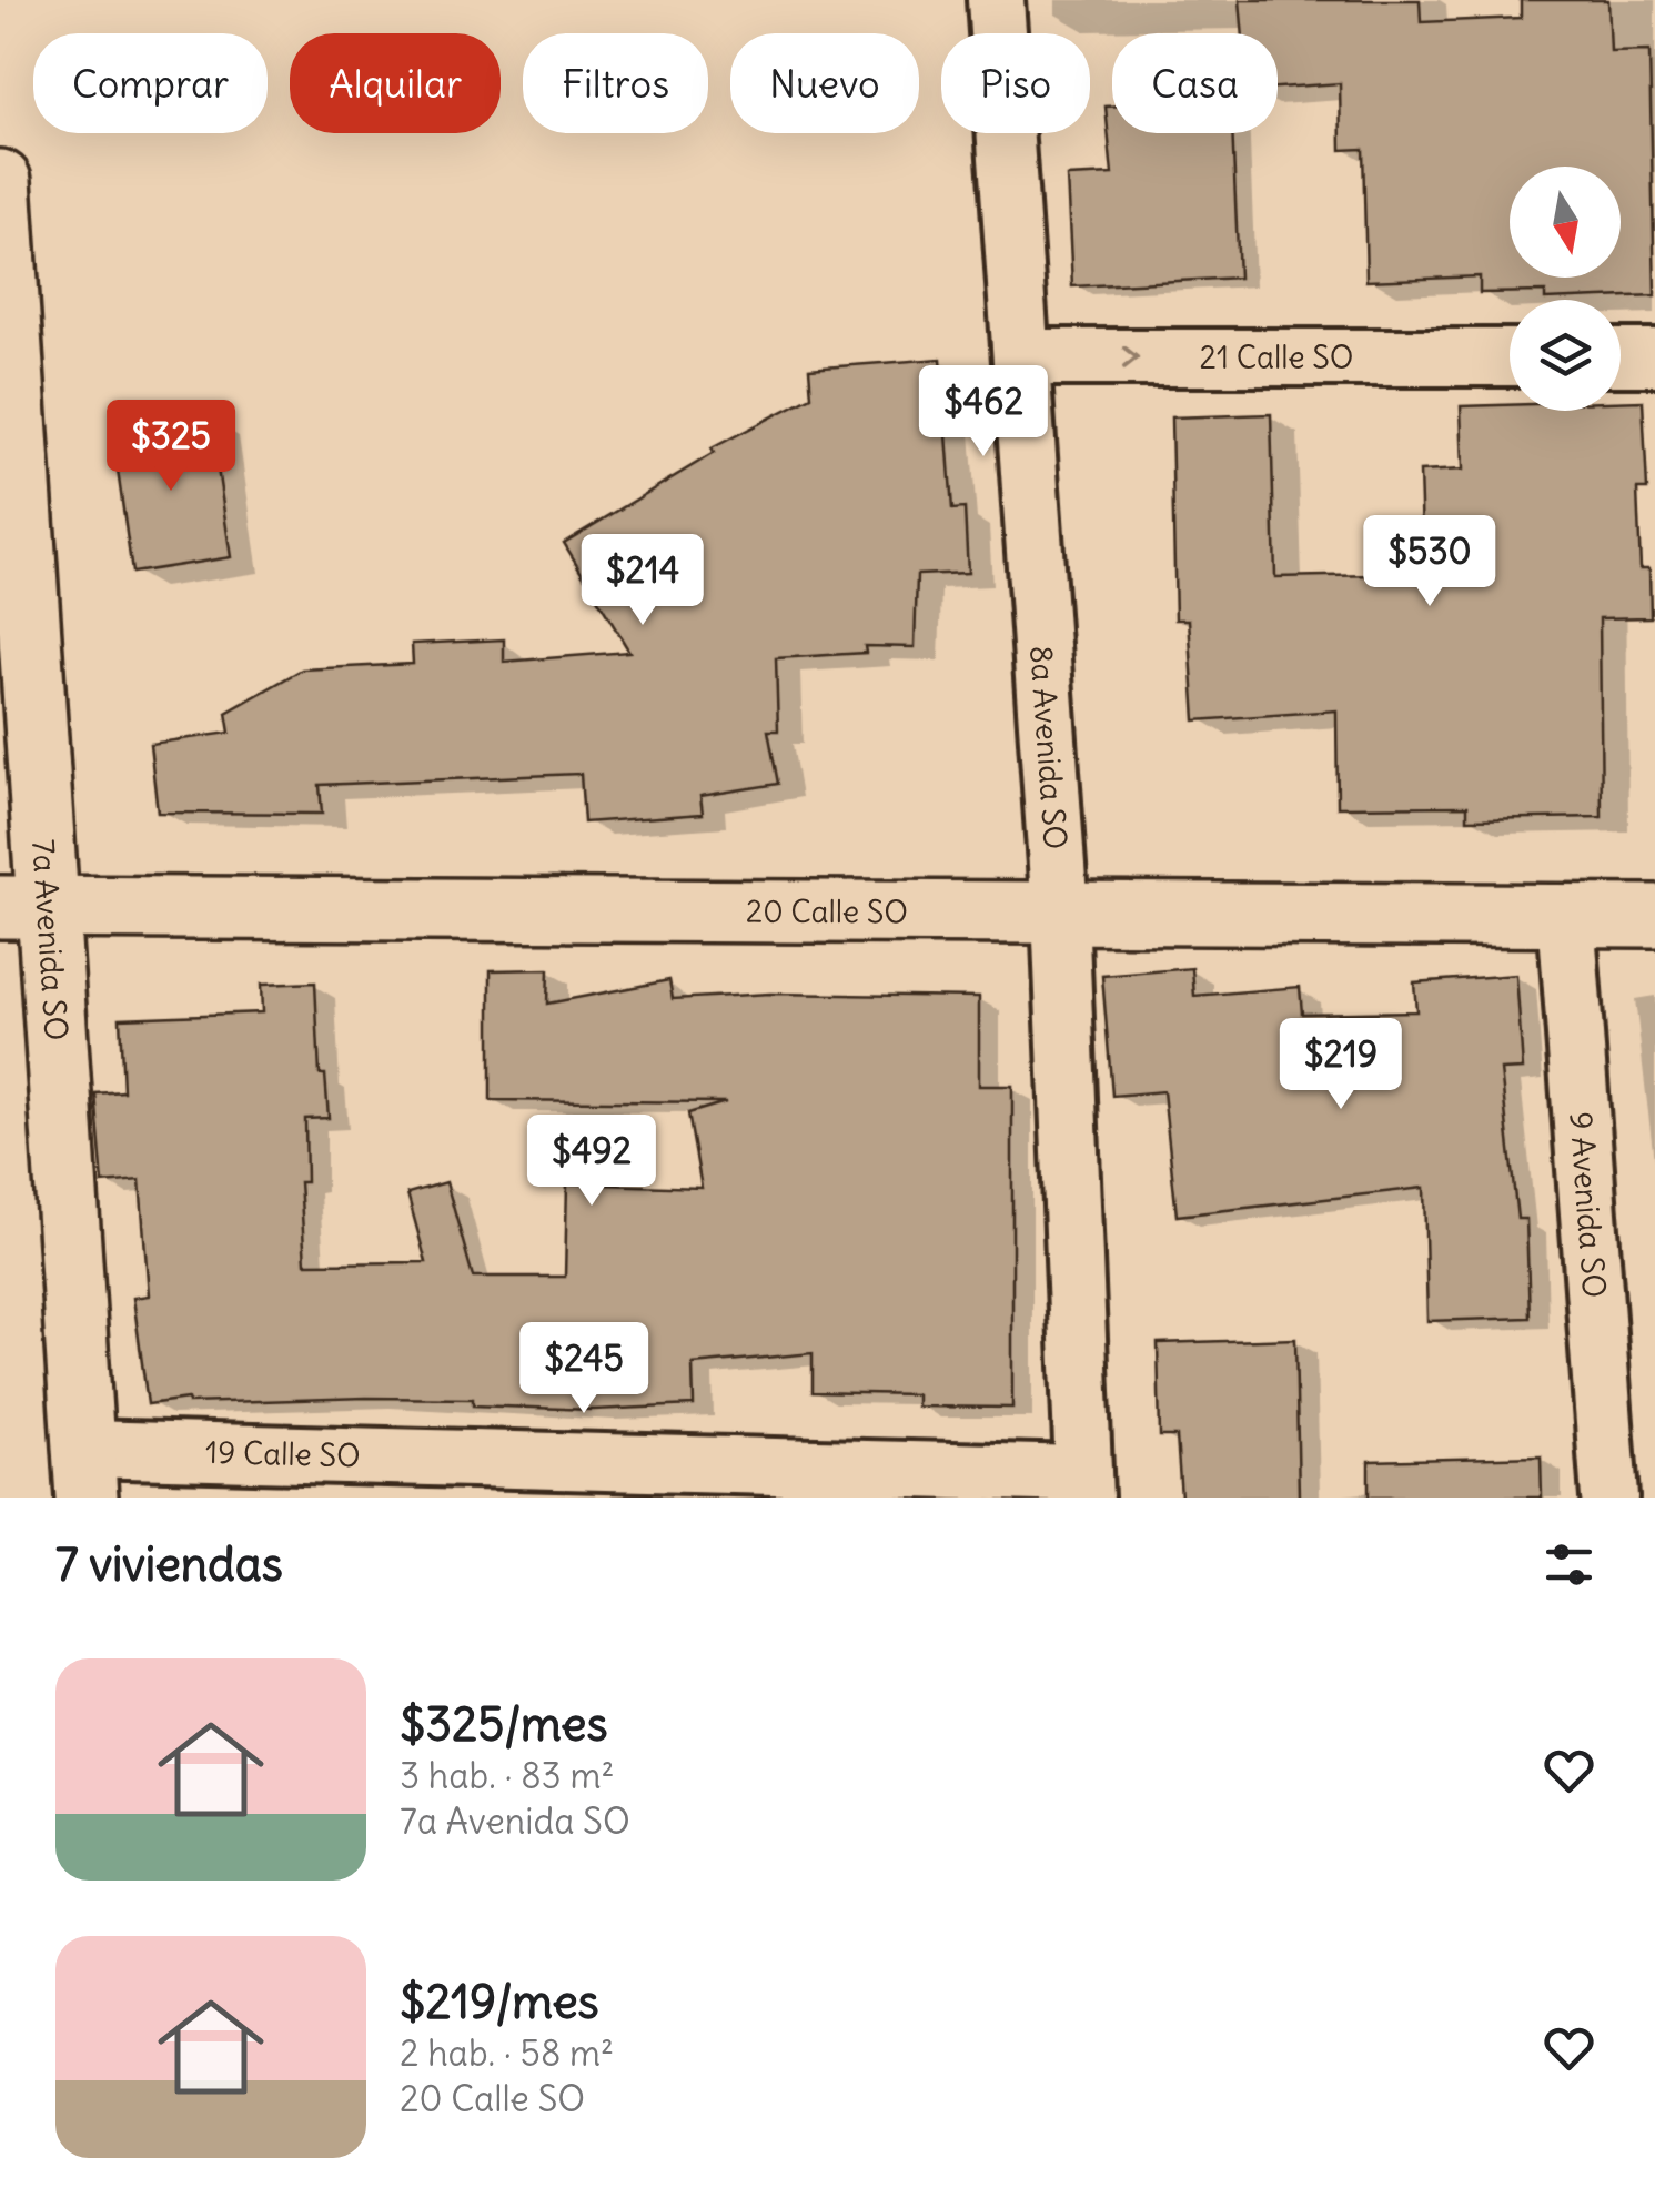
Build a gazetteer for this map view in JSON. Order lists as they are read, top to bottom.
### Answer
{
  "streets": {
    "street": [
      "21 Calle SO",
      "8a Avenida SO",
      "20 Calle SO",
      "7a Avenida SO",
      "9 Avenida SO",
      "19 Calle SO"
    ]
  },
  "crossings": [
    ["21 Calle SO", "8a Avenida SO"],
    ["8a Avenida SO", "20 Calle SO"],
    ["8a Avenida SO", "19 Calle SO"],
    ["20 Calle SO", "7a Avenida SO"],
    ["20 Calle SO", "9 Avenida SO"],
    ["7a Avenida SO", "19 Calle SO"]
  ],
  "one_way": ["21 Calle SO"],
  "north": "bottom",
  "page": {
    "chip": [
      "Comprar",
      "Alquilar",
      "Filtros",
      "Nuevo",
      "Piso",
      "Casa"
    ],
    "price": [
      "$462",
      "$325",
      "$530",
      "$214",
      "$219",
      "$492",
      "$245"
    ],
    "heading": "7 viviendas",
    "list": [
      {
        "name": "$325/mes",
        "note": "3 hab. · 83 m² · 7a Avenida SO"
      },
      {
        "name": "$219/mes",
        "note": "2 hab. · 58 m² · 20 Calle SO"
      }
    ]
  }
}
